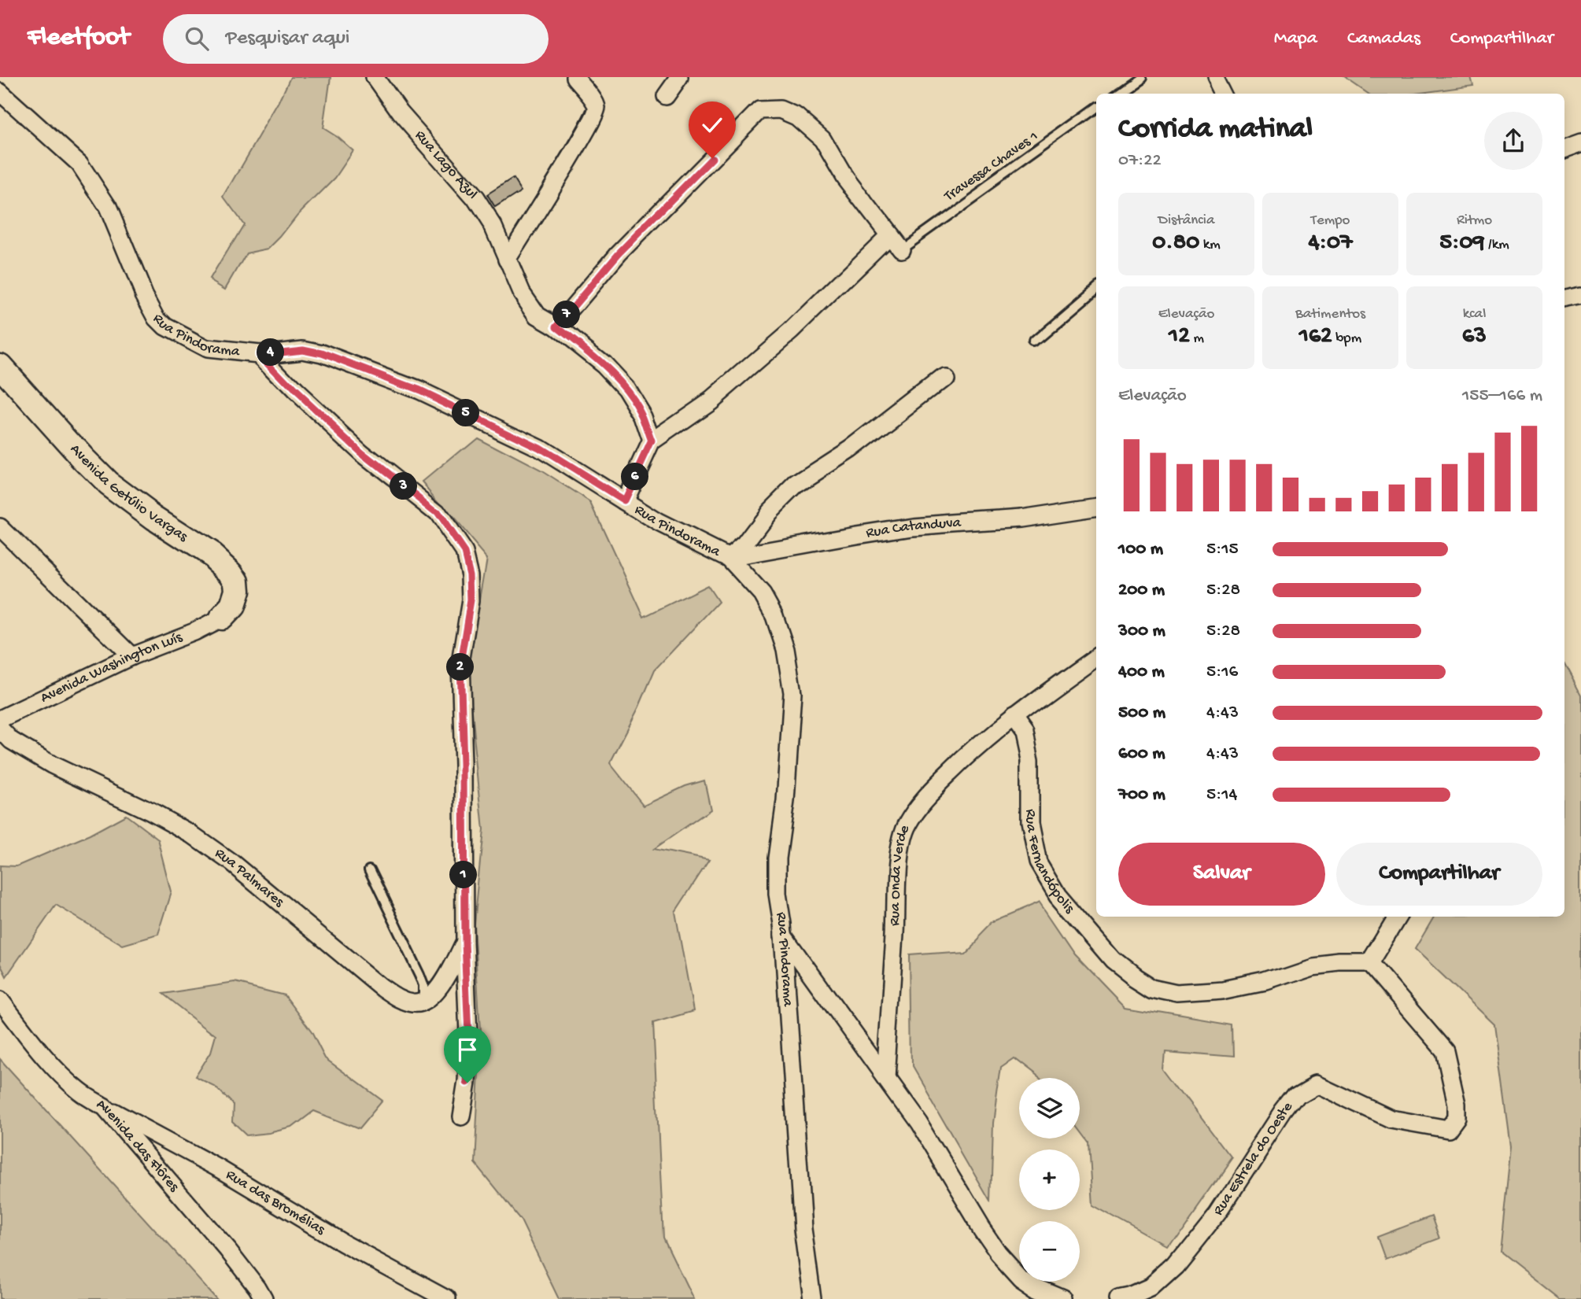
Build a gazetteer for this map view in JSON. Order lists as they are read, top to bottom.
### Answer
{
  "streets": {
    "street": [
      "Rua Lago Azul",
      "Rua Pindorama",
      "Avenida Getúlio Vargas",
      "Rua Catanduva",
      "Avenida Washington Luís",
      "Rua Fernandópolis",
      "Rua Onda Verde",
      "Rua Palmares",
      "Avenida das Flôres",
      "Rua Estrela do Oeste",
      "Rua das Bromélias"
    ],
    "lane": ["Travessa Chaves 1"]
  },
  "crossings": [
    ["Rua Pindorama", "Rua Catanduva"],
    ["Avenida Getúlio Vargas", "Avenida Washington Luís"],
    ["Rua Fernandópolis", "Rua Onda Verde"],
    ["Rua Fernandópolis", "Rua Estrela do Oeste"],
    ["Avenida das Flôres", "Rua das Bromélias"]
  ],
  "page": {
    "header": "Fleetfoot",
    "search": "Pesquisar aqui",
    "nav": ["Mapa", "Camadas", "Compartilhar"],
    "heading": ["Corrida matinal", "07:22"],
    "stats": [
      ["Distância", "0.80 km"],
      ["Tempo", "4:07"],
      ["Ritmo", "5:09 /km"],
      ["Elevação", "12 m"],
      ["Batimentos", "162 bpm"],
      ["kcal", "63"]
    ],
    "pins": [
      "7",
      "4",
      "5",
      "6",
      "3",
      "2",
      "1"
    ],
    "chart": ["Elevação", "155–166 m"],
    "list": [
      {
        "name": "100 m",
        "note": "5:15"
      },
      {
        "name": "200 m",
        "note": "5:28"
      },
      {
        "name": "300 m",
        "note": "5:28"
      },
      {
        "name": "400 m",
        "note": "5:16"
      },
      {
        "name": "500 m",
        "note": "4:43"
      },
      {
        "name": "600 m",
        "note": "4:43"
      },
      {
        "name": "700 m",
        "note": "5:14"
      }
    ],
    "buttons": ["Salvar", "Compartilhar"],
    "map_buttons": ["+", "−"]
  }
}
